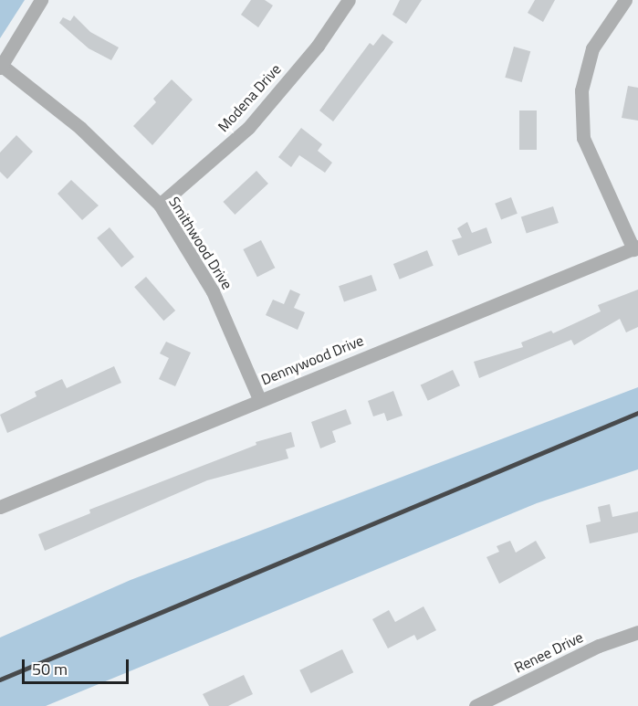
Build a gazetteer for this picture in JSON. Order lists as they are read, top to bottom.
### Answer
{
  "streets": {
    "street": [
      "Modena Drive",
      "Smithwood Drive",
      "Dennywood Drive",
      "Renee Drive"
    ]
  },
  "crossings": [
    ["Modena Drive", "Smithwood Drive"],
    ["Smithwood Drive", "Dennywood Drive"]
  ],
  "scale_bar": "50 m"
}
